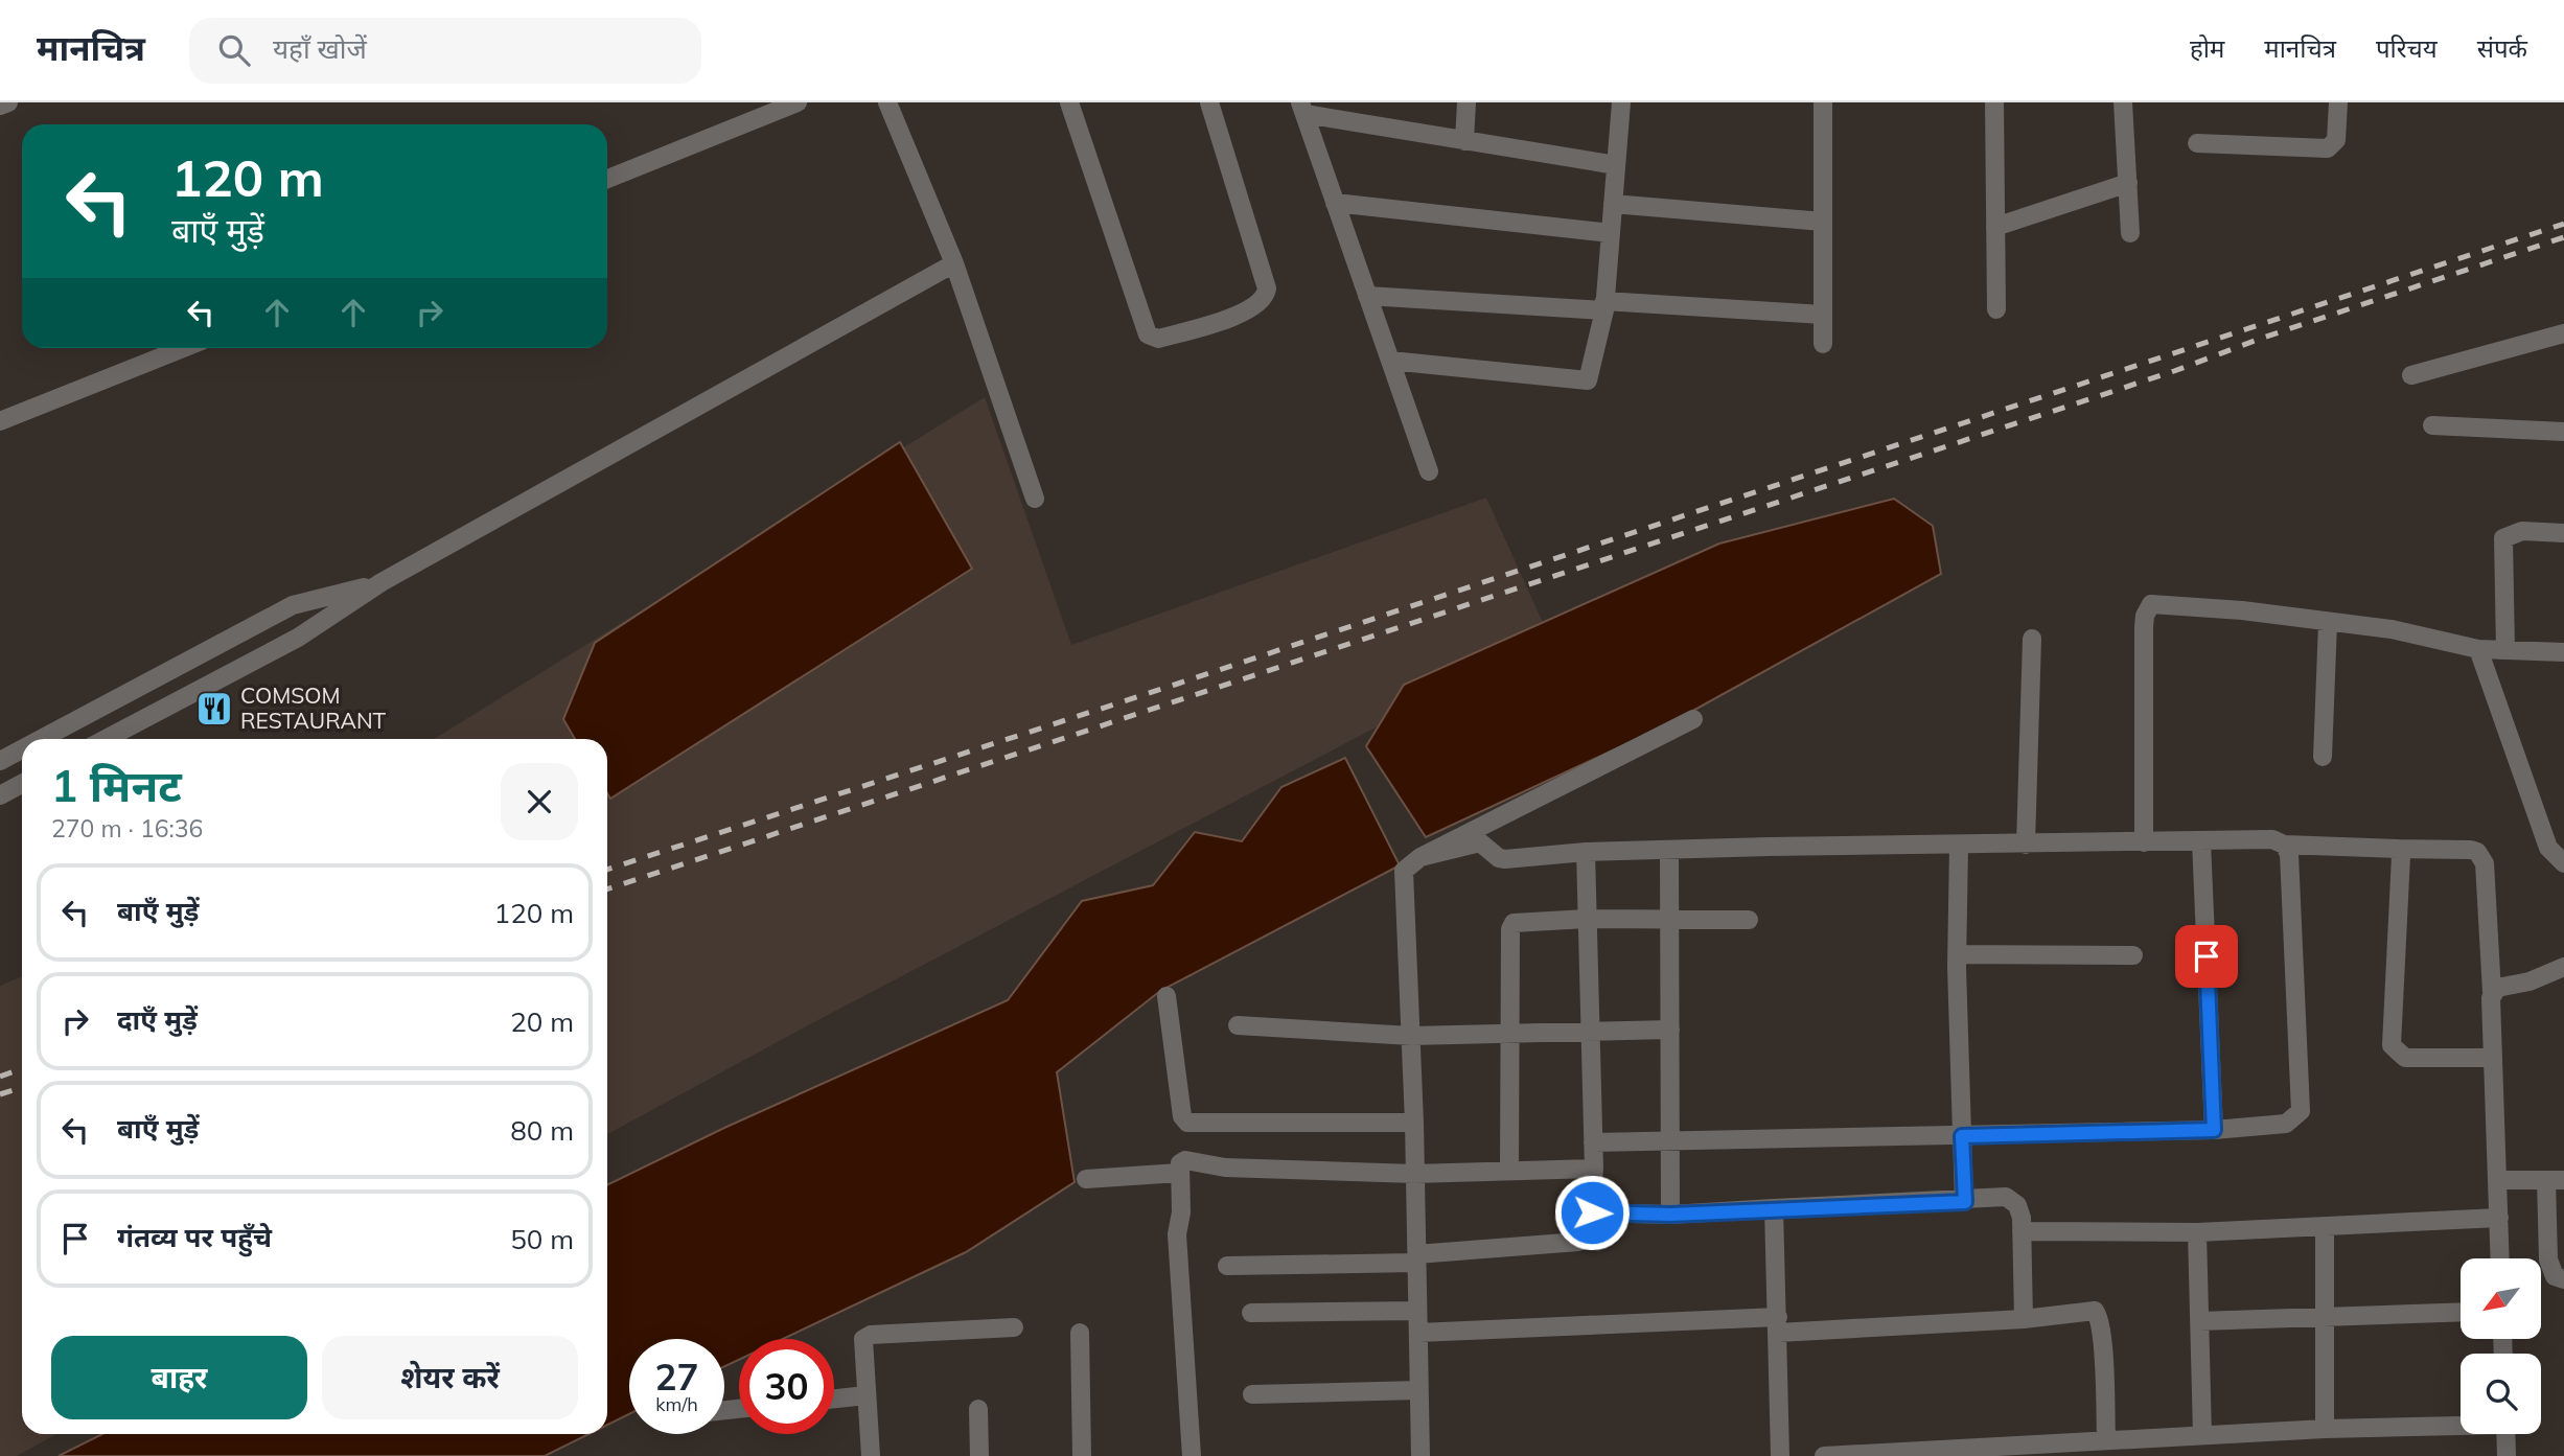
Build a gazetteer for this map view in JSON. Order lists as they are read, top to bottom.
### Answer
{
  "places": {
    "restaurant": ["COMSOM RESTAURANT"]
  },
  "north": "bottom left",
  "page": {
    "header": "मानचित्र",
    "search": "यहाँ खोजें",
    "nav": [
      "होम",
      "मानचित्र",
      "परिचय",
      "संपर्क"
    ],
    "turn": ["120 m", "बाएँ मुड़ें"],
    "heading": ["1 मिनट", "270 m · 16:36"],
    "list": [
      {
        "name": "बाएँ मुड़ें",
        "value": "120 m"
      },
      {
        "name": "दाएँ मुड़ें",
        "value": "20 m"
      },
      {
        "name": "बाएँ मुड़ें",
        "value": "80 m"
      },
      {
        "name": "गंतव्य पर पहुँचे",
        "value": "50 m"
      }
    ],
    "buttons": ["बाहर", "शेयर करें"],
    "speed": "27 km/h",
    "limit": "30"
  }
}
